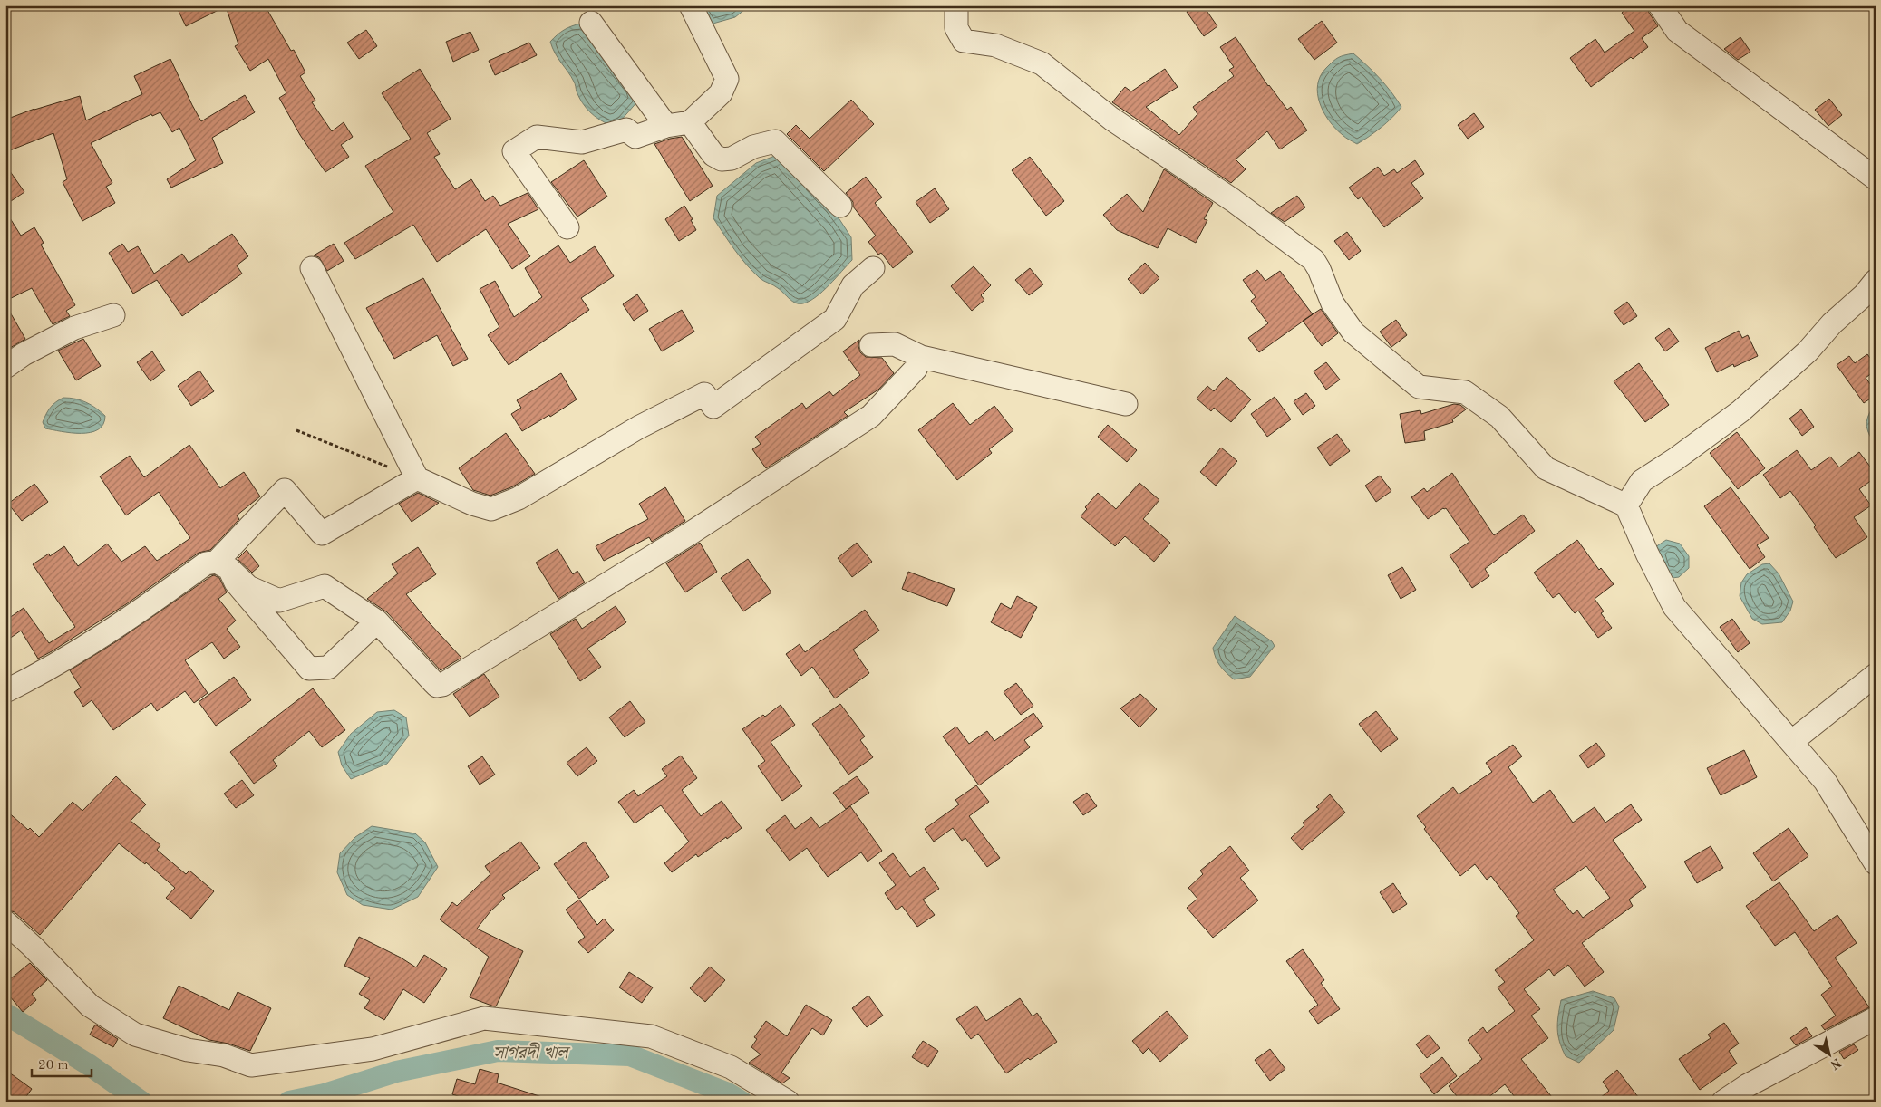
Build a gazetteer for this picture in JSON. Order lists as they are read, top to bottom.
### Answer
{
  "water": ["সাগরদী খাল"],
  "scale_bar": "20 m",
  "north": "bottom right"
}
